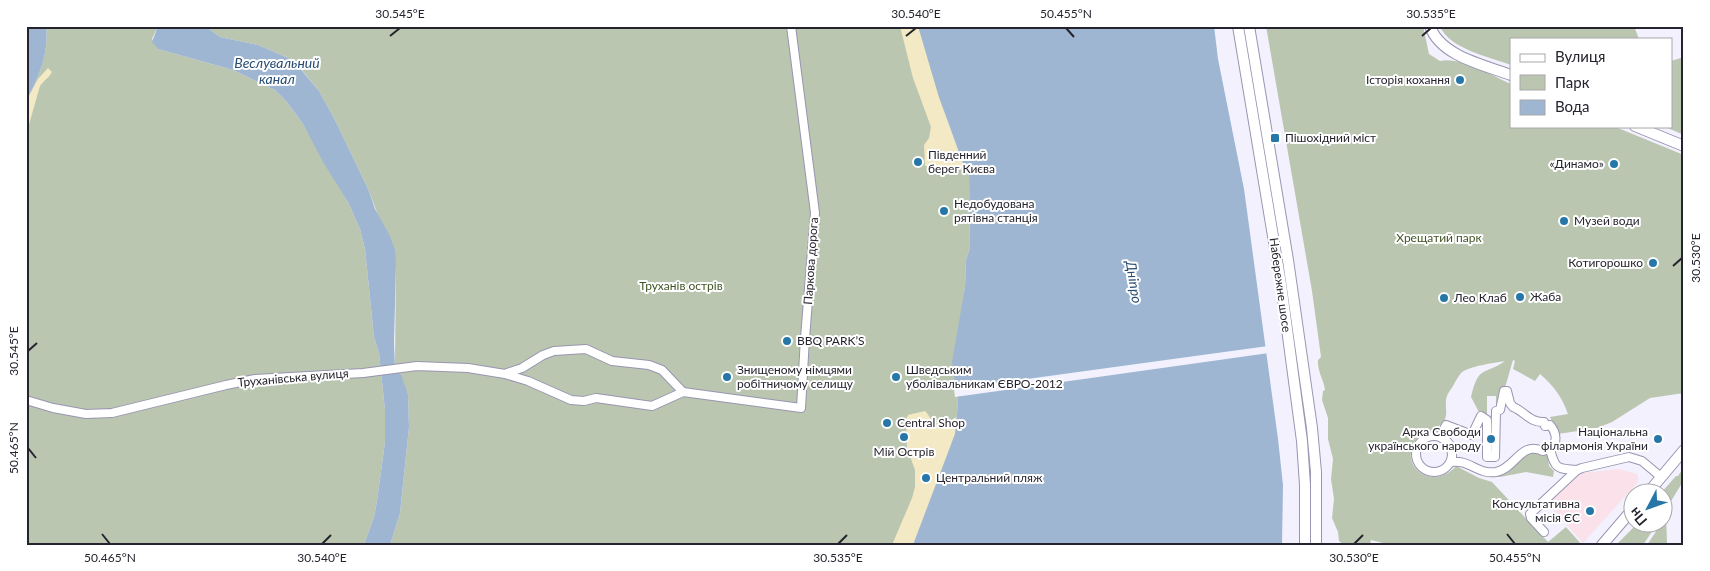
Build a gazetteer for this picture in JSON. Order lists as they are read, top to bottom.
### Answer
{
  "streets": {
    "main road": ["Набережне шосе"],
    "street": ["Паркова дорога", "Труханівська вулиця"]
  },
  "crossings": [
    ["Паркова дорога", "Труханівська вулиця"]
  ],
  "water": ["Веслувальний канал", "Дніпро"],
  "parks": ["Хрещатий парк", "Труханів острів"],
  "places": {
    "other": [
      "Історія кохання",
      "Південний берег Києва",
      "«Динамо»",
      "Недобудована рятівна станція",
      "Музей води",
      "Котигорошко",
      "Жаба",
      "Лео Клаб",
      "BBQ PARK’S",
      "Знищеному німцями робітничому селищу",
      "Шведським уболівальникам ЄВРО-2012",
      "Central Shop",
      "Мій Острів",
      "Арка Свободи українського народу",
      "Національна філармонія України",
      "Центральний пляж",
      "Консультативна місія ЄС"
    ],
    "transit": ["Пішохідний міст"]
  },
  "legend": ["Вулиця", "Парк", "Вода"],
  "north": "bottom left",
  "coordinates": [
    "30.545°E",
    "30.540°E",
    "50.455°N",
    "30.535°E",
    "30.530°E",
    "50.465°N"
  ]
}
